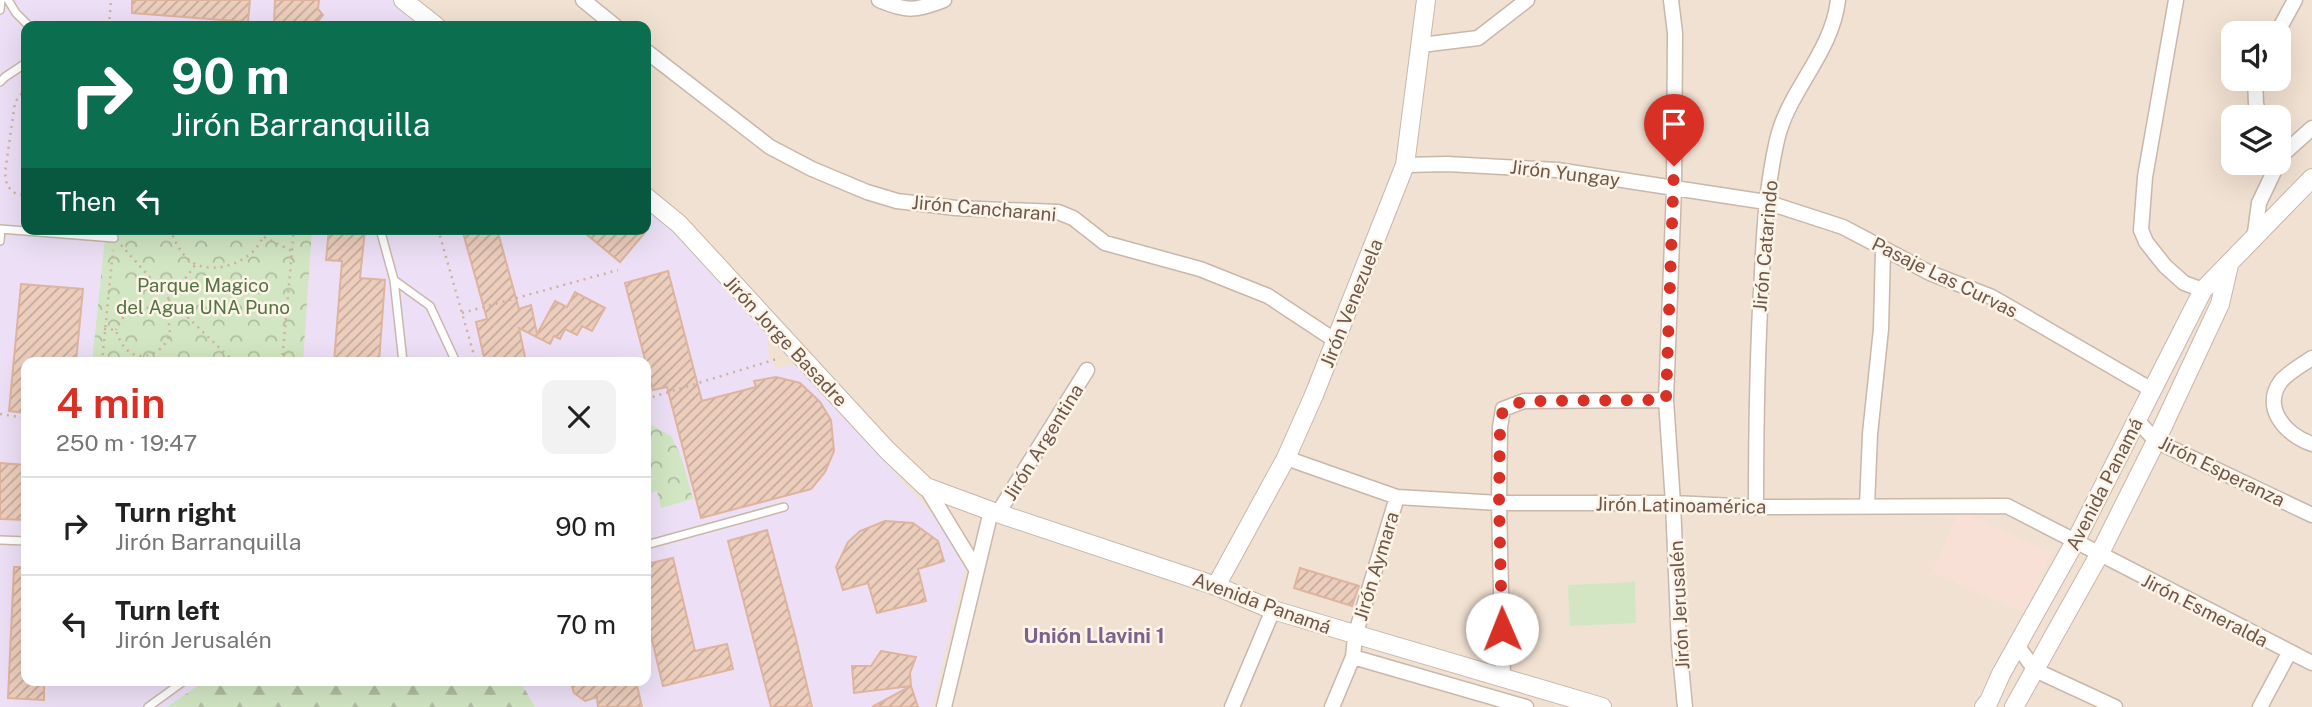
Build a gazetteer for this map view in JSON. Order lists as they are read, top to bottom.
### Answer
{
  "streets": {
    "street": [
      "Jirón Yungay",
      "Jirón Cancharani",
      "Jirón Catarindo",
      "Pasaje Las Curvas",
      "Jirón Venezuela",
      "Jirón Jorge Basadre",
      "Jirón Argentina",
      "Jirón Esperanza",
      "Avenida Panamá",
      "Jirón Latinoamérica",
      "Jirón Aymara",
      "Jirón Jerusalén",
      "Jirón Esmeralda"
    ]
  },
  "crossings": [
    ["Jirón Yungay", "Jirón Catarindo"],
    ["Jirón Yungay", "Pasaje Las Curvas"],
    ["Jirón Yungay", "Jirón Venezuela"],
    ["Jirón Yungay", "Jirón Jerusalén"],
    ["Jirón Cancharani", "Jirón Venezuela"],
    ["Jirón Catarindo", "Pasaje Las Curvas"],
    ["Jirón Catarindo", "Jirón Latinoamérica"],
    ["Pasaje Las Curvas", "Avenida Panamá"],
    ["Jirón Venezuela", "Avenida Panamá"],
    ["Jirón Venezuela", "Jirón Latinoamérica"],
    ["Jirón Jorge Basadre", "Avenida Panamá"],
    ["Jirón Argentina", "Avenida Panamá"],
    ["Jirón Esperanza", "Avenida Panamá"],
    ["Avenida Panamá", "Jirón Latinoamérica"],
    ["Avenida Panamá", "Jirón Aymara"],
    ["Avenida Panamá", "Jirón Esmeralda"],
    ["Jirón Latinoamérica", "Jirón Aymara"],
    ["Jirón Latinoamérica", "Jirón Jerusalén"],
    ["Jirón Latinoamérica", "Jirón Esmeralda"]
  ],
  "districts": ["Unión Llavini 1"],
  "parks": ["Parque Magico del Agua UNA Puno"],
  "page": {
    "turn": ["90 m", "Jirón Barranquilla"],
    "then": "Then",
    "heading": ["4 min", "250 m · 19:47"],
    "list": [
      {
        "name": "Turn right",
        "note": "Jirón Barranquilla",
        "value": "90 m"
      },
      {
        "name": "Turn left",
        "note": "Jirón Jerusalén",
        "value": "70 m"
      }
    ]
  }
}
